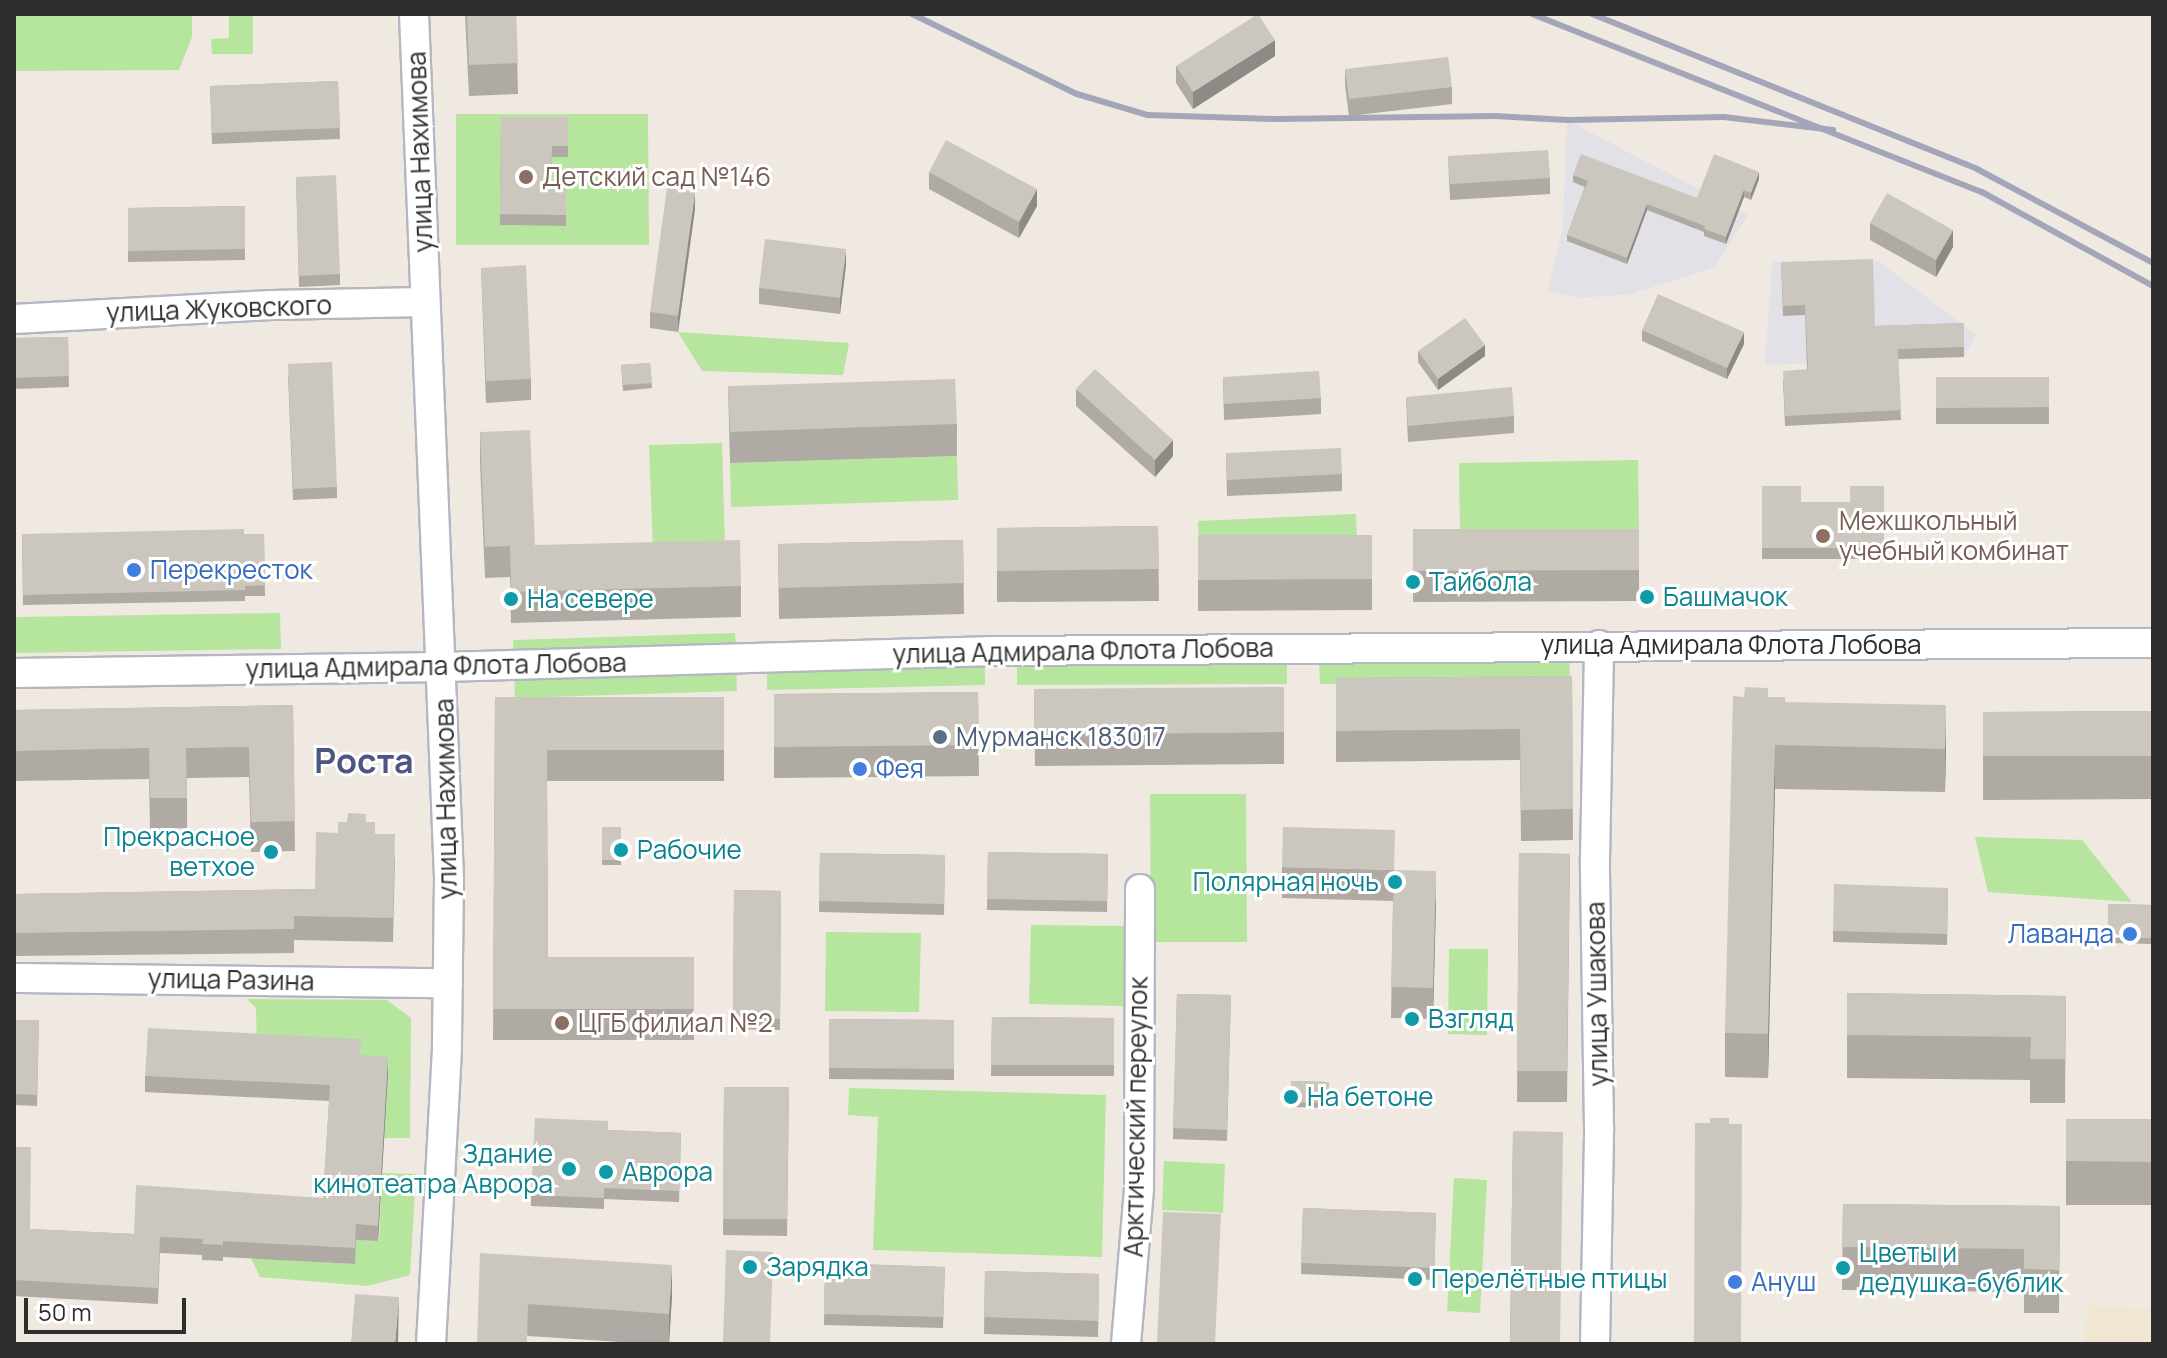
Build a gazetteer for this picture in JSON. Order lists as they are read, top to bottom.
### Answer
{
  "streets": {
    "street": [
      "улица Нахимова",
      "улица Жуковского",
      "улица Адмирала Флота Лобова",
      "улица Разина",
      "улица Ушакова",
      "Арктический переулок"
    ]
  },
  "crossings": [
    ["улица Нахимова", "улица Жуковского"],
    ["улица Нахимова", "улица Адмирала Флота Лобова"],
    ["улица Нахимова", "улица Разина"],
    ["улица Адмирала Флота Лобова", "улица Ушакова"]
  ],
  "districts": ["Роста"],
  "places": [
    "Детский сад №146",
    "Межшкольный учебный комбинат",
    "Перекресток",
    "Тайбола",
    "Башмачок",
    "На севере",
    "Мурманск 183017",
    "Фея",
    "Рабочие",
    "Прекрасное ветхое",
    "Полярная ночь",
    "Лаванда",
    "Взгляд",
    "ЦГБ филиал №2",
    "На бетоне",
    "Здание кинотеатра Аврора",
    "Аврора",
    "Зарядка",
    "Цветы и дедушка-бублик",
    "Перелётные птицы",
    "Ануш"
  ],
  "scale_bar": "50 m"
}
